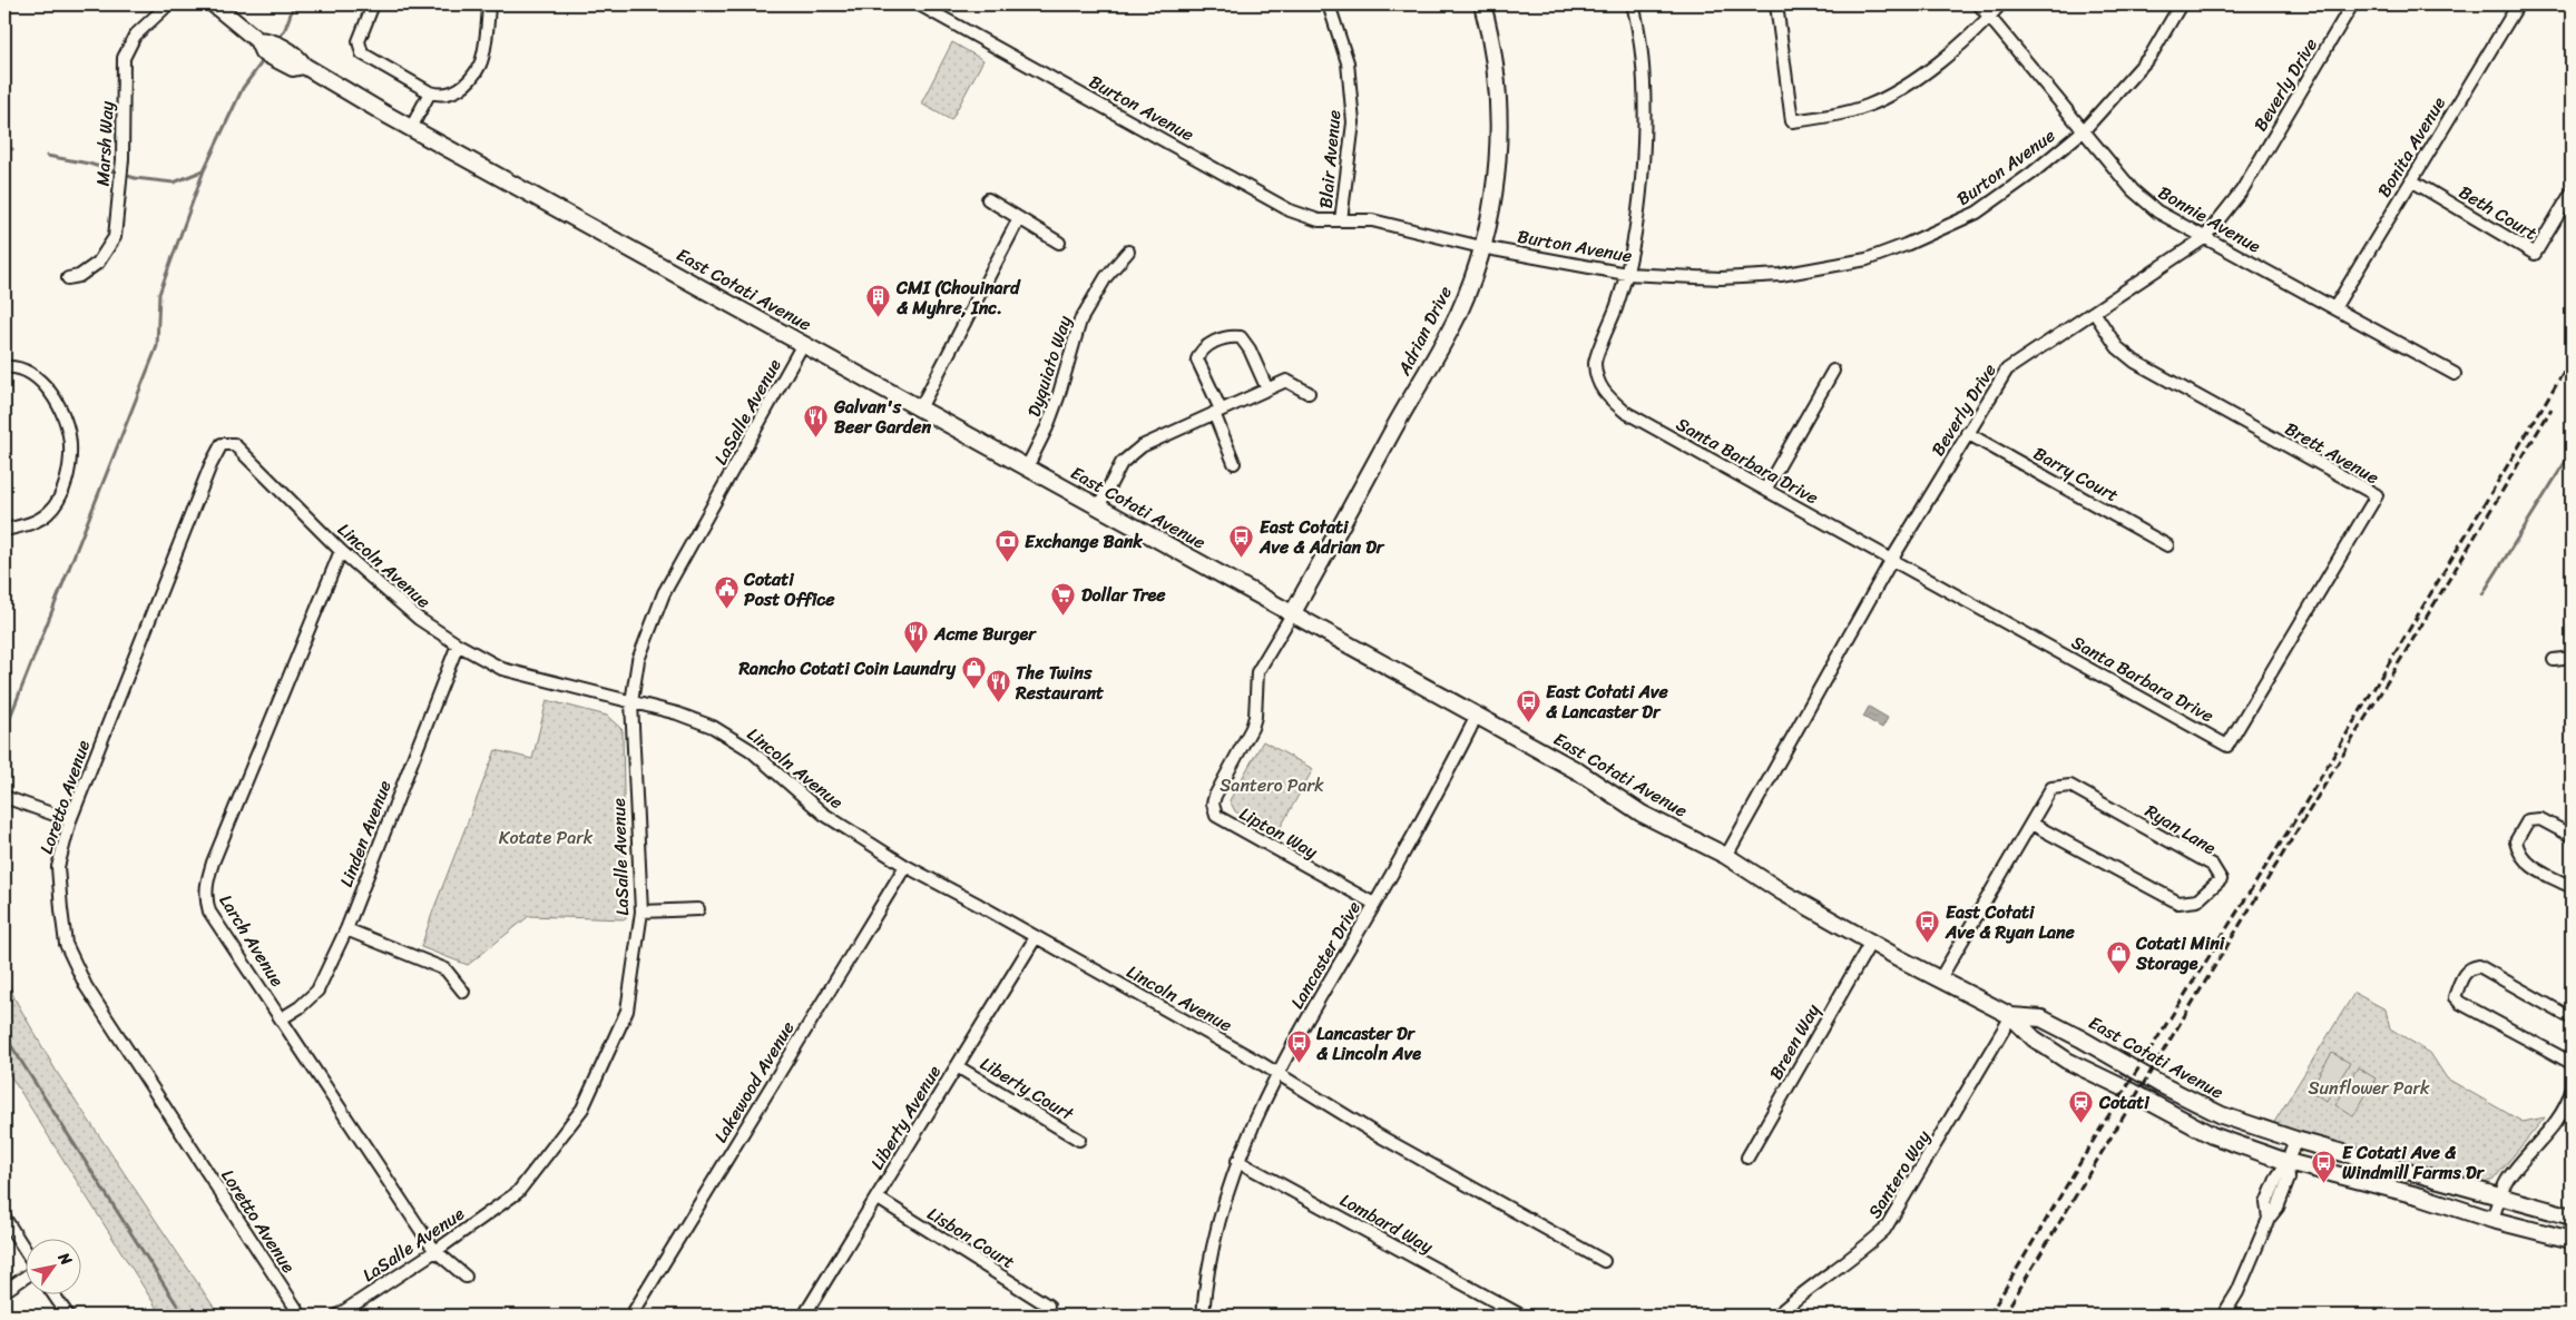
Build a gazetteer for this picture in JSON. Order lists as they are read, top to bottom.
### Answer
{
  "streets": {
    "main road": ["East Cotati Avenue", "Adrian Drive"],
    "street": [
      "Beverly Drive",
      "Burton Avenue",
      "Marsh Way",
      "Bonita Avenue",
      "Blair Avenue",
      "Beth Court",
      "Bonnie Avenue",
      "Dyquiato Way",
      "LaSalle Avenue",
      "Brett Avenue",
      "Santa Barbara Drive",
      "Barry Court",
      "Lincoln Avenue",
      "Loretto Avenue",
      "Ryan Lane",
      "Lipton Way",
      "Linden Avenue",
      "Larch Avenue",
      "Lancaster Drive",
      "Breen Way",
      "Lakewood Avenue",
      "Liberty Court",
      "Liberty Avenue",
      "Santero Way",
      "Lombard Way",
      "Lisbon Court"
    ]
  },
  "crossings": [
    ["Beverly Drive", "Bonnie Avenue"],
    ["Beverly Drive", "East Cotati Avenue"],
    ["Beverly Drive", "Brett Avenue"],
    ["Beverly Drive", "Santa Barbara Drive"],
    ["Beverly Drive", "Barry Court"],
    ["Burton Avenue", "Blair Avenue"],
    ["Burton Avenue", "Bonnie Avenue"],
    ["Burton Avenue", "Adrian Drive"],
    ["Burton Avenue", "Santa Barbara Drive"],
    ["Bonita Avenue", "Beth Court"],
    ["Bonita Avenue", "Bonnie Avenue"],
    ["East Cotati Avenue", "Adrian Drive"],
    ["East Cotati Avenue", "Dyquiato Way"],
    ["East Cotati Avenue", "LaSalle Avenue"],
    ["East Cotati Avenue", "Ryan Lane"],
    ["East Cotati Avenue", "Lipton Way"],
    ["East Cotati Avenue", "Lancaster Drive"],
    ["East Cotati Avenue", "Breen Way"],
    ["East Cotati Avenue", "Santero Way"],
    ["Adrian Drive", "Lipton Way"],
    ["LaSalle Avenue", "Lincoln Avenue"],
    ["LaSalle Avenue", "Larch Avenue"],
    ["Brett Avenue", "Santa Barbara Drive"],
    ["Lincoln Avenue", "Loretto Avenue"],
    ["Lincoln Avenue", "Linden Avenue"],
    ["Lincoln Avenue", "Larch Avenue"],
    ["Lincoln Avenue", "Lancaster Drive"],
    ["Lincoln Avenue", "Lakewood Avenue"],
    ["Lincoln Avenue", "Liberty Avenue"],
    ["Lipton Way", "Lancaster Drive"],
    ["Linden Avenue", "Larch Avenue"],
    ["Lancaster Drive", "Lombard Way"],
    ["Liberty Court", "Liberty Avenue"],
    ["Liberty Avenue", "Lisbon Court"]
  ],
  "parks": ["Santero Park", "Kotate Park", "Sunflower Park"],
  "places": {
    "building": ["CMI (Chouinard & Myhre, Inc."],
    "restaurant": ["Galvan's Beer Garden", "Acme Burger", "The Twins Restaurant"],
    "bus stop": [
      "East Cotati Ave & Adrian Dr",
      "East Cotati Ave & Lancaster Dr",
      "East Cotati Ave & Ryan Lane",
      "Lancaster Dr & Lincoln Ave",
      "E Cotati Ave & Windmill Farms Dr"
    ],
    "bank": ["Exchange Bank"],
    "public building": ["Cotati Post Office"],
    "supermarket": ["Dollar Tree"],
    "shop": ["Rancho Cotati Coin Laundry", "Cotati Mini Storage"],
    "station": ["Cotati"]
  },
  "north": "top right"
}
